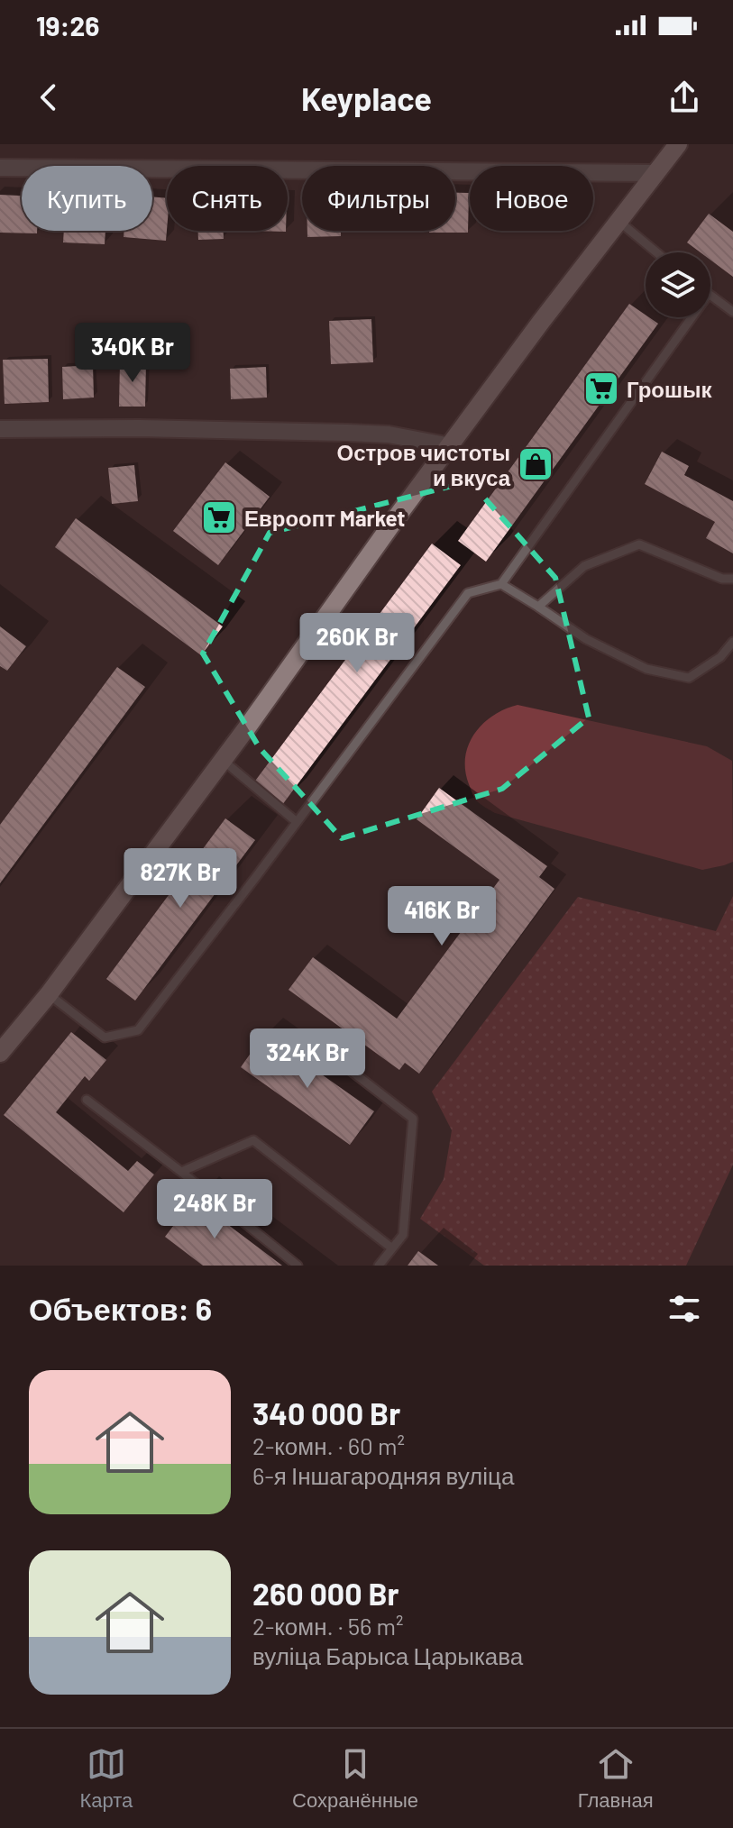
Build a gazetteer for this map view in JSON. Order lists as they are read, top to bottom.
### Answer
{
  "places": {
    "supermarket": ["Грошык", "Евроопт Market"],
    "shop": ["Остров чистоты и вкуса"]
  },
  "page": {
    "status": "19:26",
    "header": "Keyplace",
    "chip": [
      "Купить",
      "Снять",
      "Фильтры",
      "Новое"
    ],
    "price": [
      "340K Br",
      "260K Br",
      "827K Br",
      "416K Br",
      "324K Br",
      "248K Br"
    ],
    "heading": "Объектов: 6",
    "list": [
      {
        "name": "340 000 Br",
        "note": "2-комн. · 60 m² · 6-я Іншагародняя вуліца"
      },
      {
        "name": "260 000 Br",
        "note": "2-комн. · 56 m² · вуліца Барыса Царыкава"
      }
    ],
    "tabs": ["Карта", "Сохранённые", "Главная"]
  }
}
